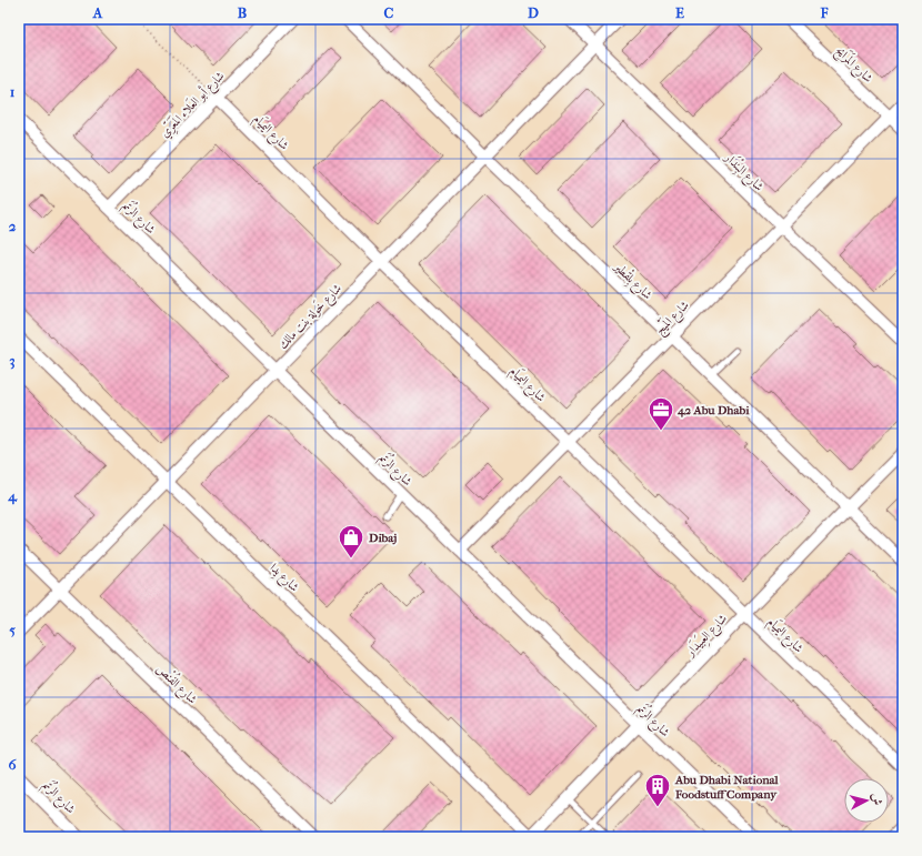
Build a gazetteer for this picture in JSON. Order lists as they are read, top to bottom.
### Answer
{
  "streets": {
    "street": [
      "شارع المَرَايِح",
      "شارع أبو العَلاء المَعَرِّي",
      "شارع اليميَام",
      "شارع البِنْدَار",
      "شارع الرُتَم",
      "شارع بِلقْطير",
      "شارع خَولة بنت مالك",
      "شارع المَيْج",
      "شارع يِدا",
      "شارع العِبَيدَار",
      "شارع الفُنْص"
    ]
  },
  "crossings": [
    ["شارع المَرَايِح", "شارع المَيْج"],
    ["شارع أبو العَلاء المَعَرِّي", "شارع اليميَام"],
    ["شارع أبو العَلاء المَعَرِّي", "شارع الرُتَم"],
    ["شارع اليميَام", "شارع خَولة بنت مالك"],
    ["شارع اليميَام", "شارع المَيْج"],
    ["شارع اليميَام", "شارع العِبَيدَار"],
    ["شارع البِنْدَار", "شارع خَولة بنت مالك"],
    ["شارع البِنْدَار", "شارع المَيْج"],
    ["شارع الرُتَم", "شارع خَولة بنت مالك"],
    ["شارع الرُتَم", "شارع المَيْج"],
    ["شارع الرُتَم", "شارع العِبَيدَار"],
    ["شارع بِلقْطير", "شارع خَولة بنت مالك"],
    ["شارع بِلقْطير", "شارع المَيْج"],
    ["شارع بِلقْطير", "شارع العِبَيدَار"],
    ["شارع خَولة بنت مالك", "شارع يِدا"],
    ["شارع خَولة بنت مالك", "شارع الفُنْص"],
    ["شارع يِدا", "شارع العِبَيدَار"]
  ],
  "places": {
    "office": ["42 Abu Dhabi"],
    "shop": ["Dibaj"],
    "building": ["Abu Dhabi National Foodstuff Company"]
  },
  "north": "right",
  "grid": {
    "columns": [
      "A",
      "B",
      "C",
      "D",
      "E",
      "F"
    ],
    "rows": [
      "1",
      "2",
      "3",
      "4",
      "5",
      "6"
    ]
  }
}
